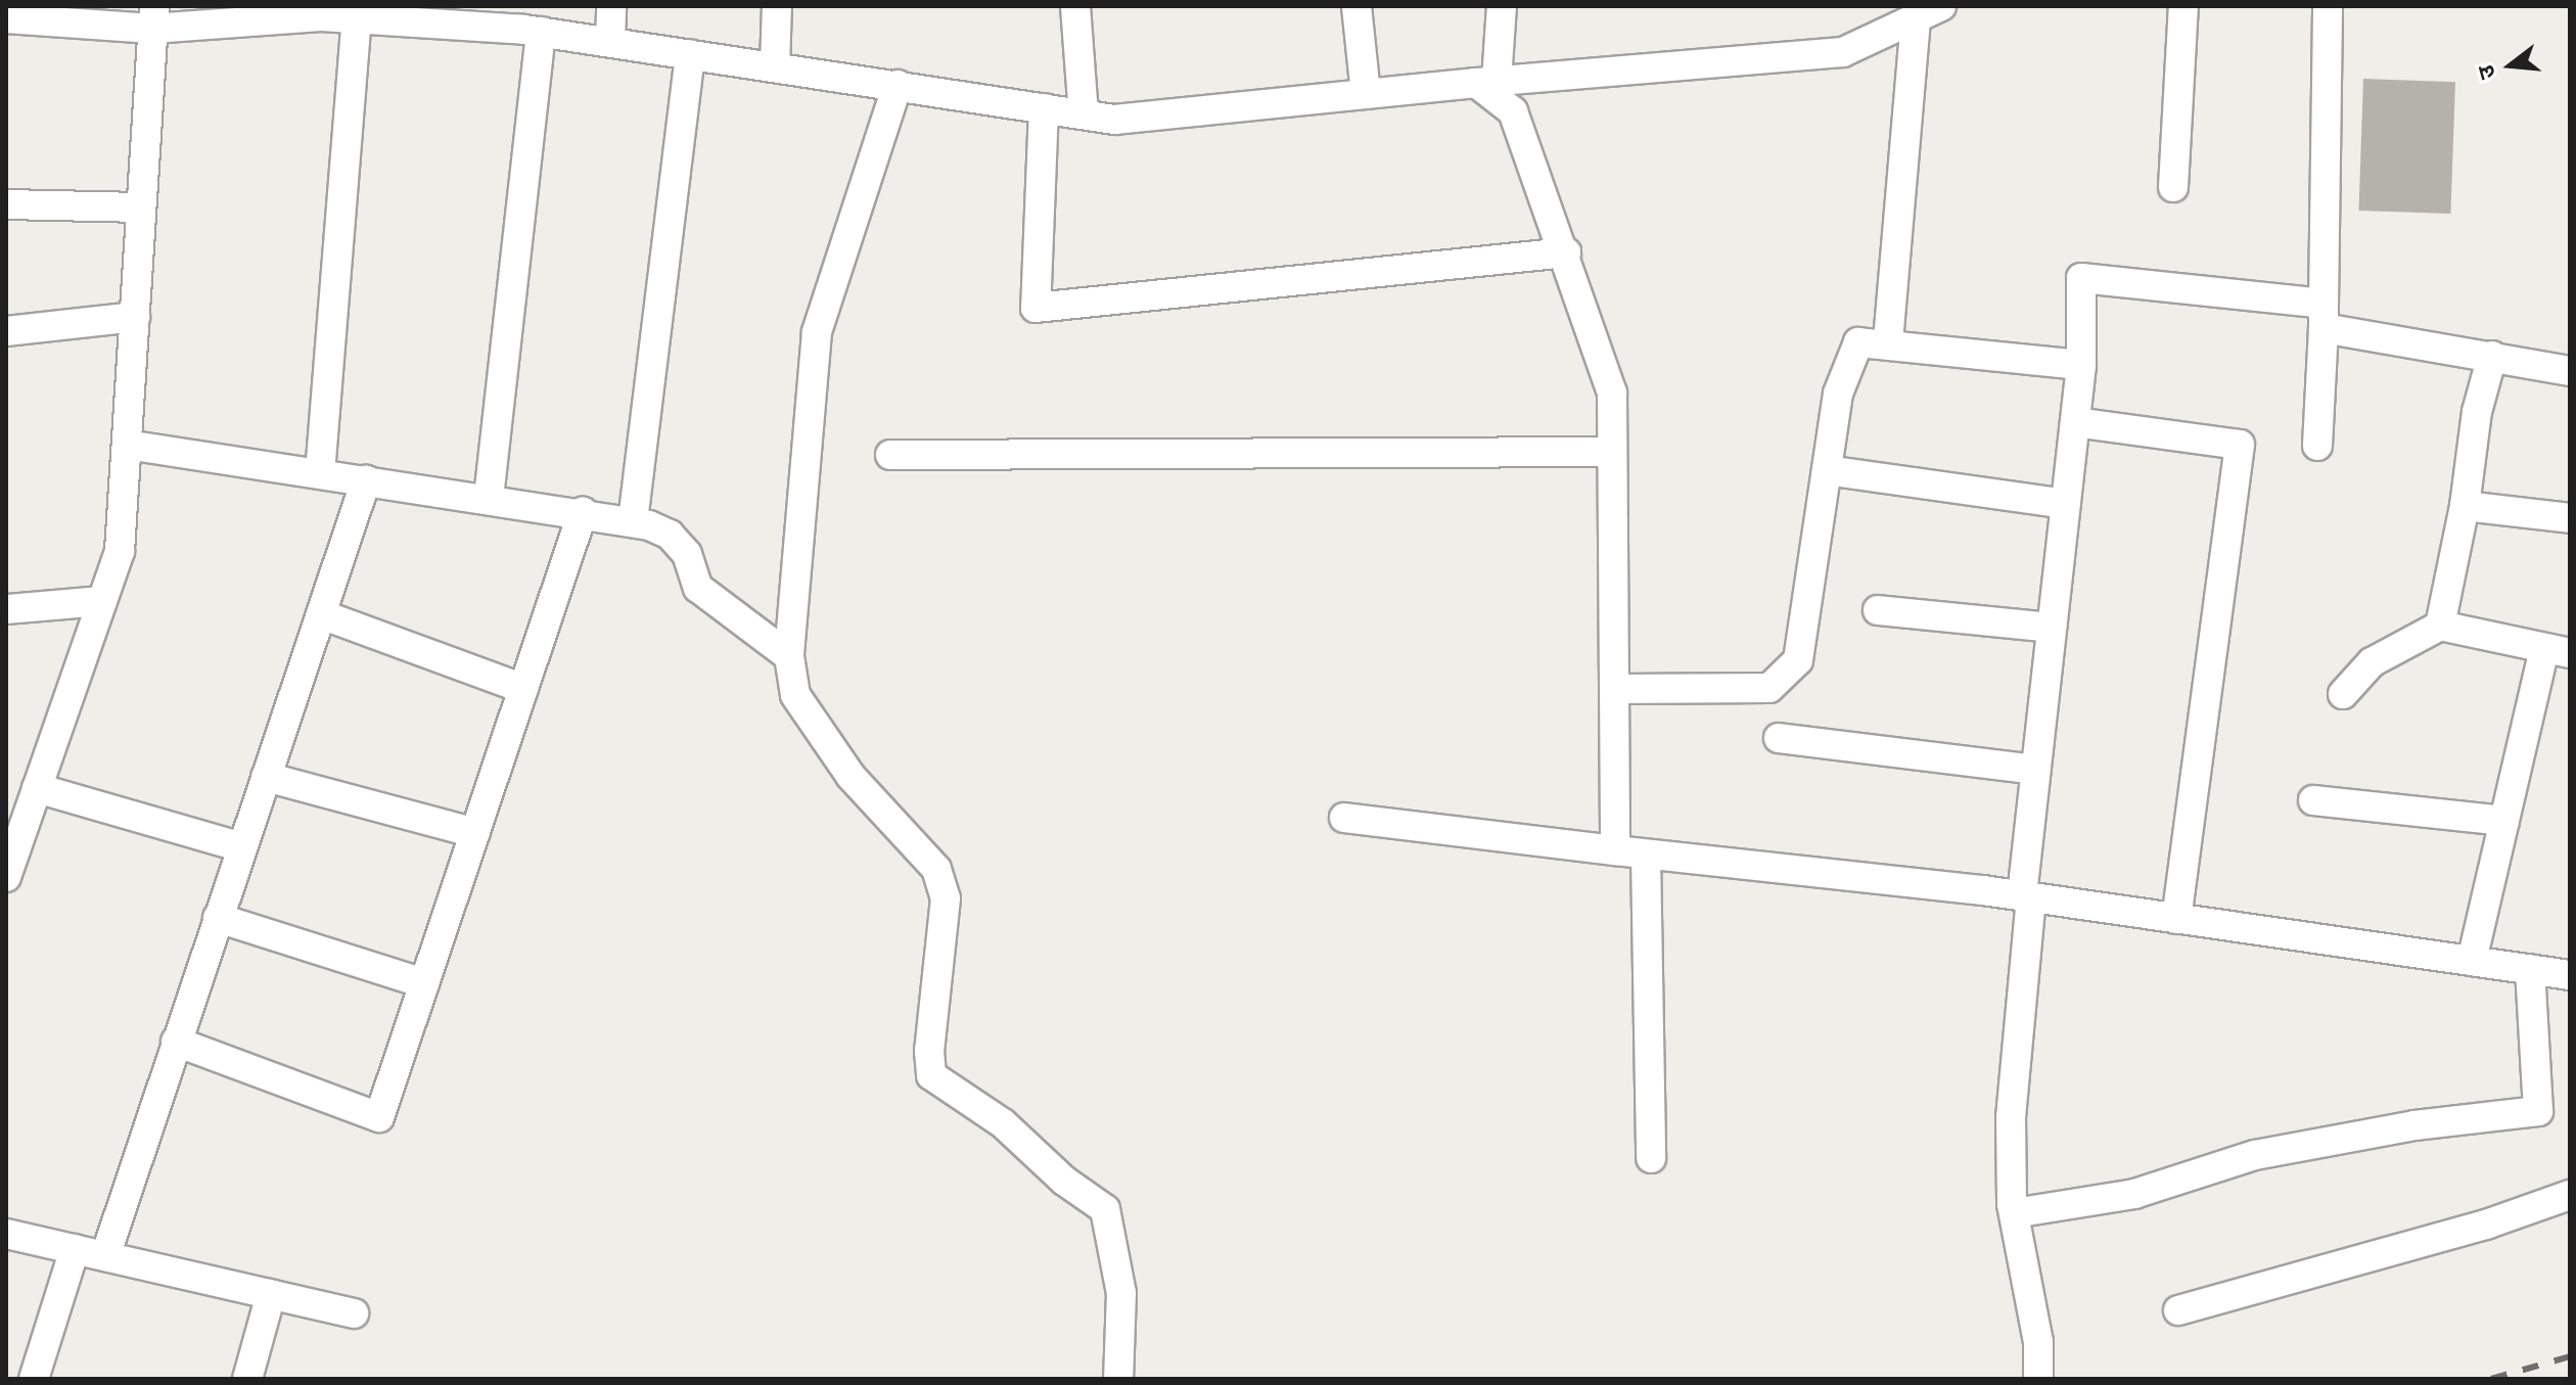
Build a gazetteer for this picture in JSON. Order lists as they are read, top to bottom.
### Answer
{
  "north": "left"
}
